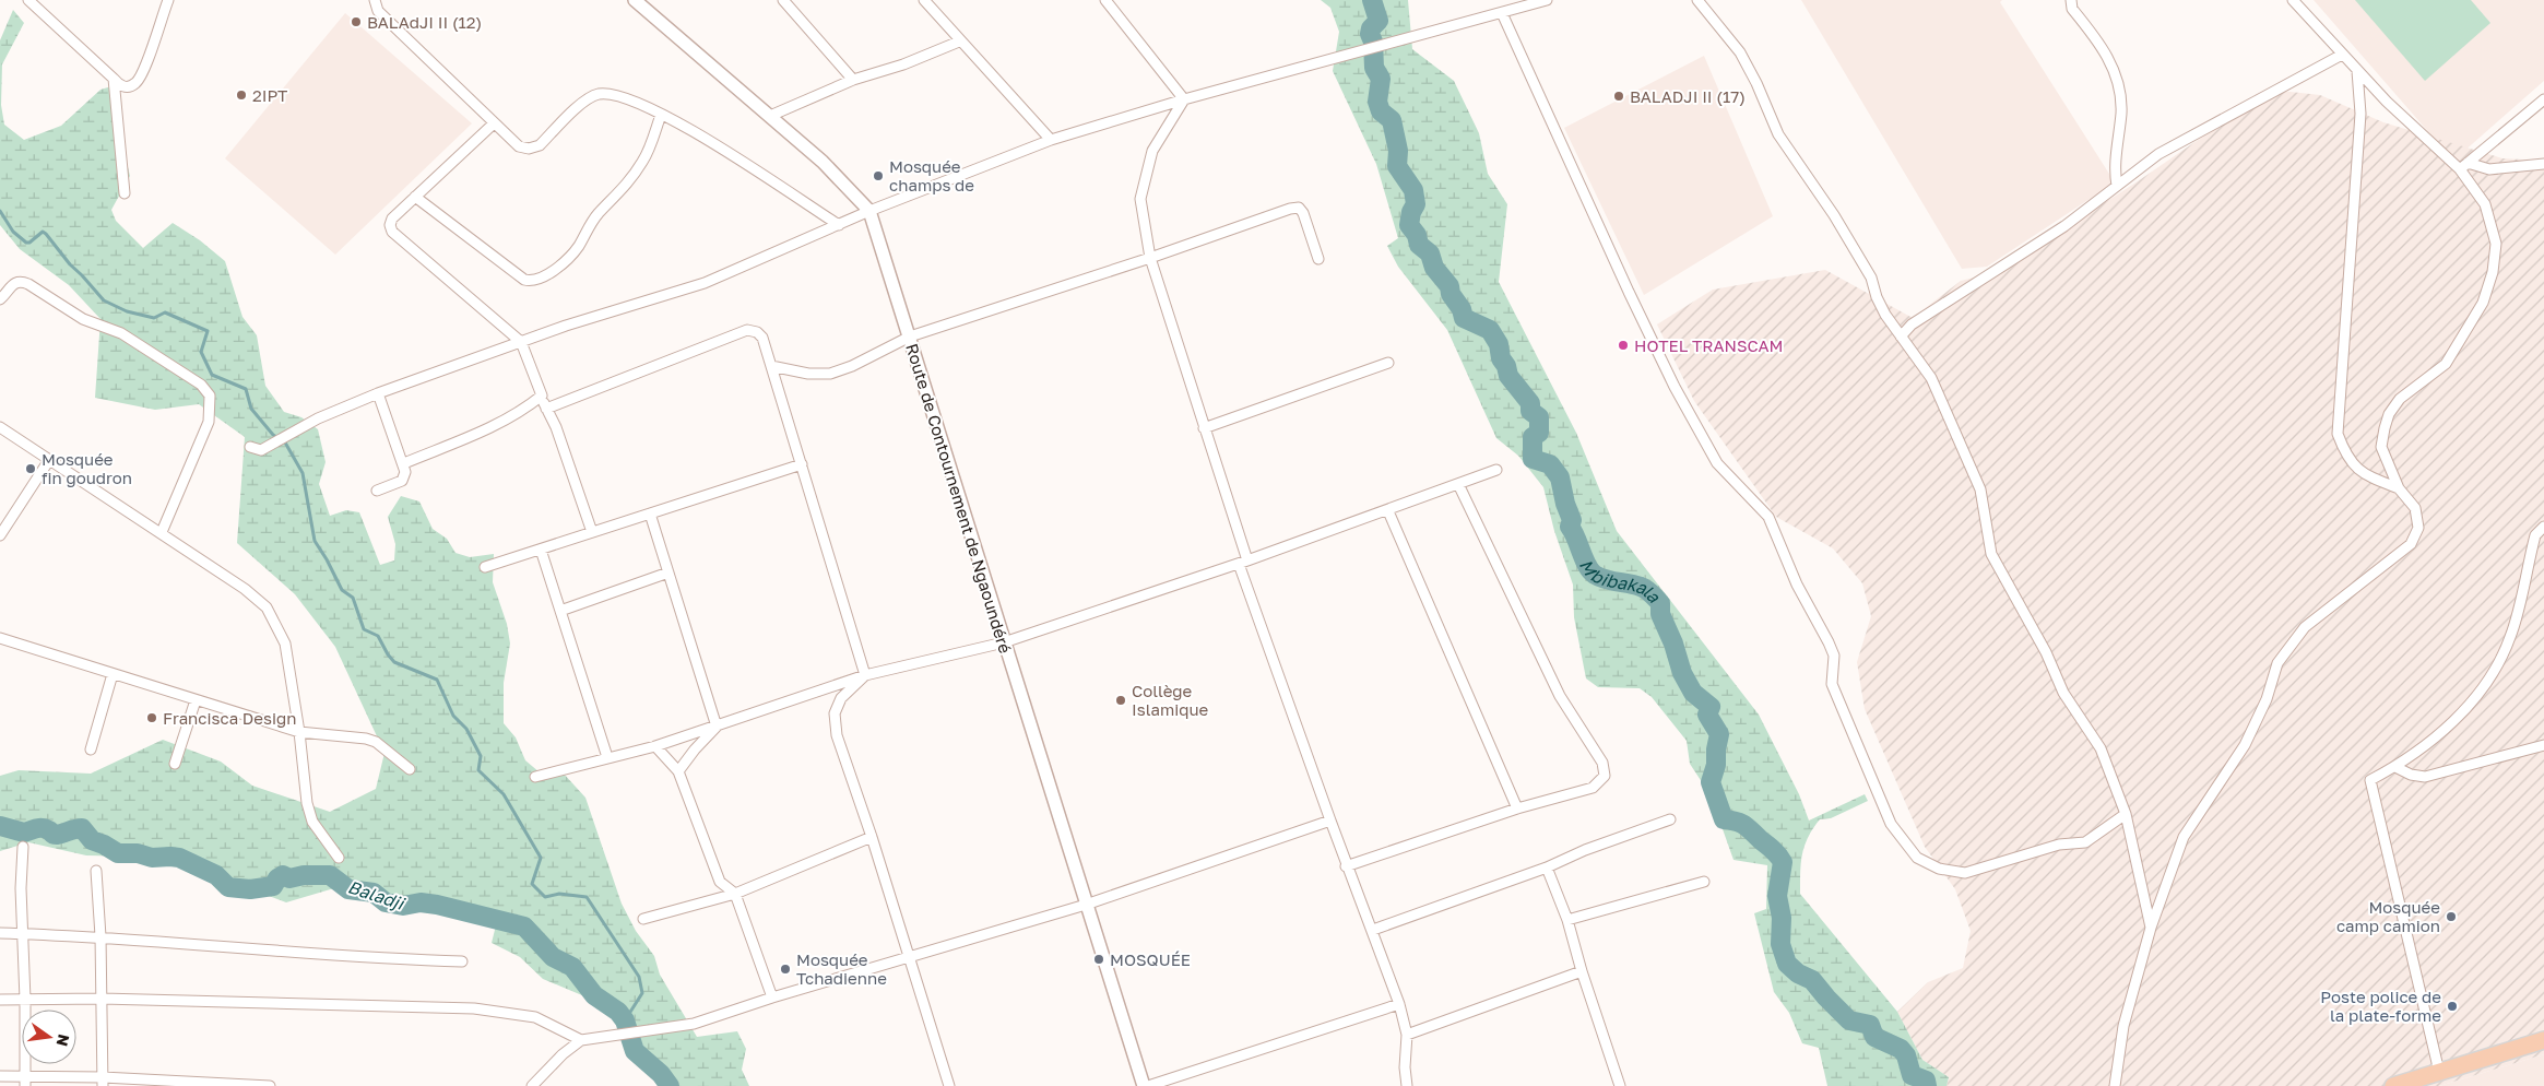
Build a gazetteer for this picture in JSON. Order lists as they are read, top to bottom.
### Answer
{
  "streets": {
    "street": ["Route de Contournement de Ngaoundéré"]
  },
  "water": ["Mbibakala", "Baladji"],
  "places": [
    "BALAdJI II (12)",
    "2IPT",
    "BALADJI II (17)",
    "Mosquée champs de",
    "HOTEL TRANSCAM",
    "Mosquée fin goudron",
    "Collège Islamique",
    "Francisca Design",
    "Mosquée camp camion",
    "MOSQUÉE",
    "Mosquée Tchadienne",
    "Poste police de la plate-forme"
  ],
  "north": "right"
}
